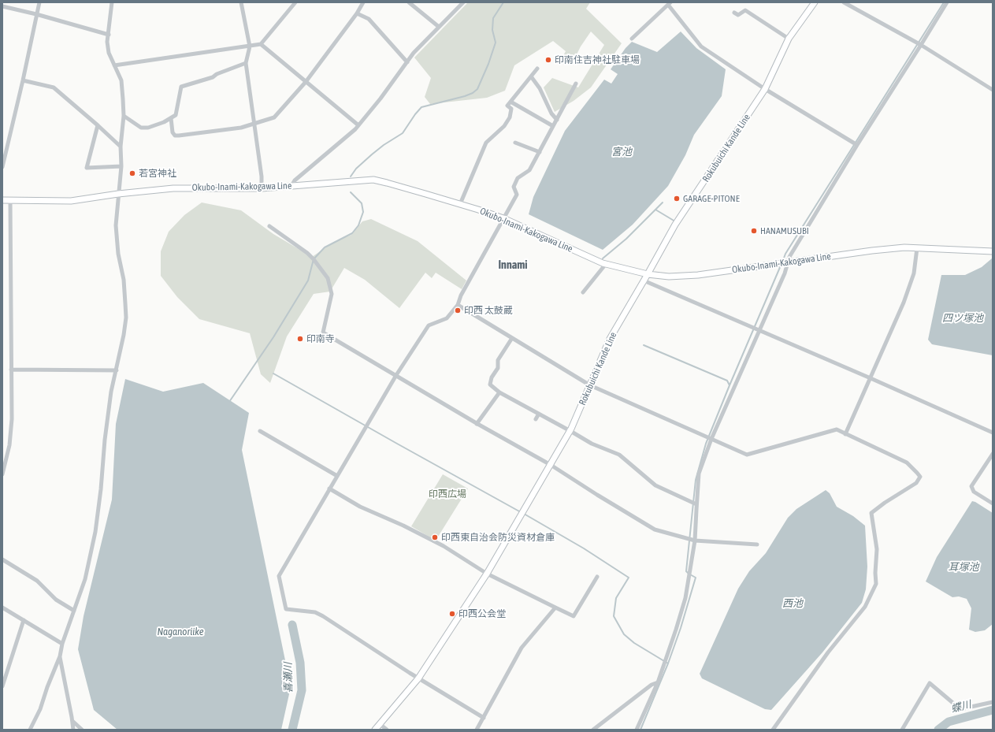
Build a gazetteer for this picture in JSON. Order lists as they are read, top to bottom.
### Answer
{
  "streets": {
    "main road": ["Rokubuichi Kande Line", "Okubo-Inami-Kakogawa Line"]
  },
  "crossings": [
    ["Rokubuichi Kande Line", "Okubo-Inami-Kakogawa Line"]
  ],
  "districts": ["Innami"],
  "water": [
    "宮池",
    "四ツ塚池",
    "耳塚池",
    "西池",
    "Naganoriike",
    "喜瀬川",
    "蝶川"
  ],
  "parks": ["印西広場"],
  "places": [
    "印南住吉神社駐車場",
    "若宮神社",
    "GARAGE-PITONE",
    "HANAMUSUBI",
    "印西 太鼓蔵",
    "印南寺",
    "印西東自治会防災資材倉庫",
    "印西公会堂"
  ]
}
